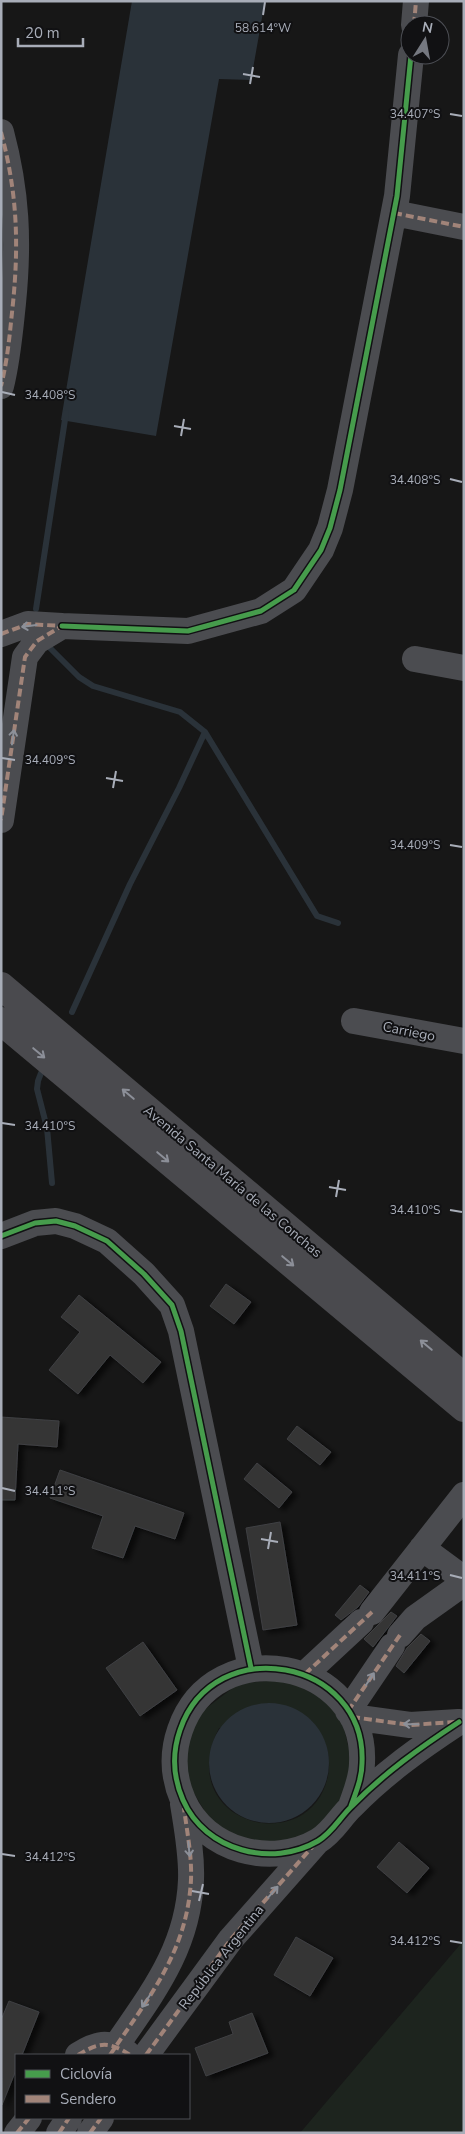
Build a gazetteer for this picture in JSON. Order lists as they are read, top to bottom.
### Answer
{
  "streets": {
    "main road": ["Avenida Santa María de las Conchas"],
    "street": ["Carriego", "República Argentina"]
  },
  "one_way": ["República Argentina"],
  "legend": ["Ciclovía", "Sendero"],
  "scale_bar": "20 m",
  "north": "top",
  "coordinates": [
    "58.614°W",
    "34.407°S",
    "34.408°S",
    "34.409°S",
    "34.410°S",
    "34.411°S",
    "34.412°S"
  ]
}
